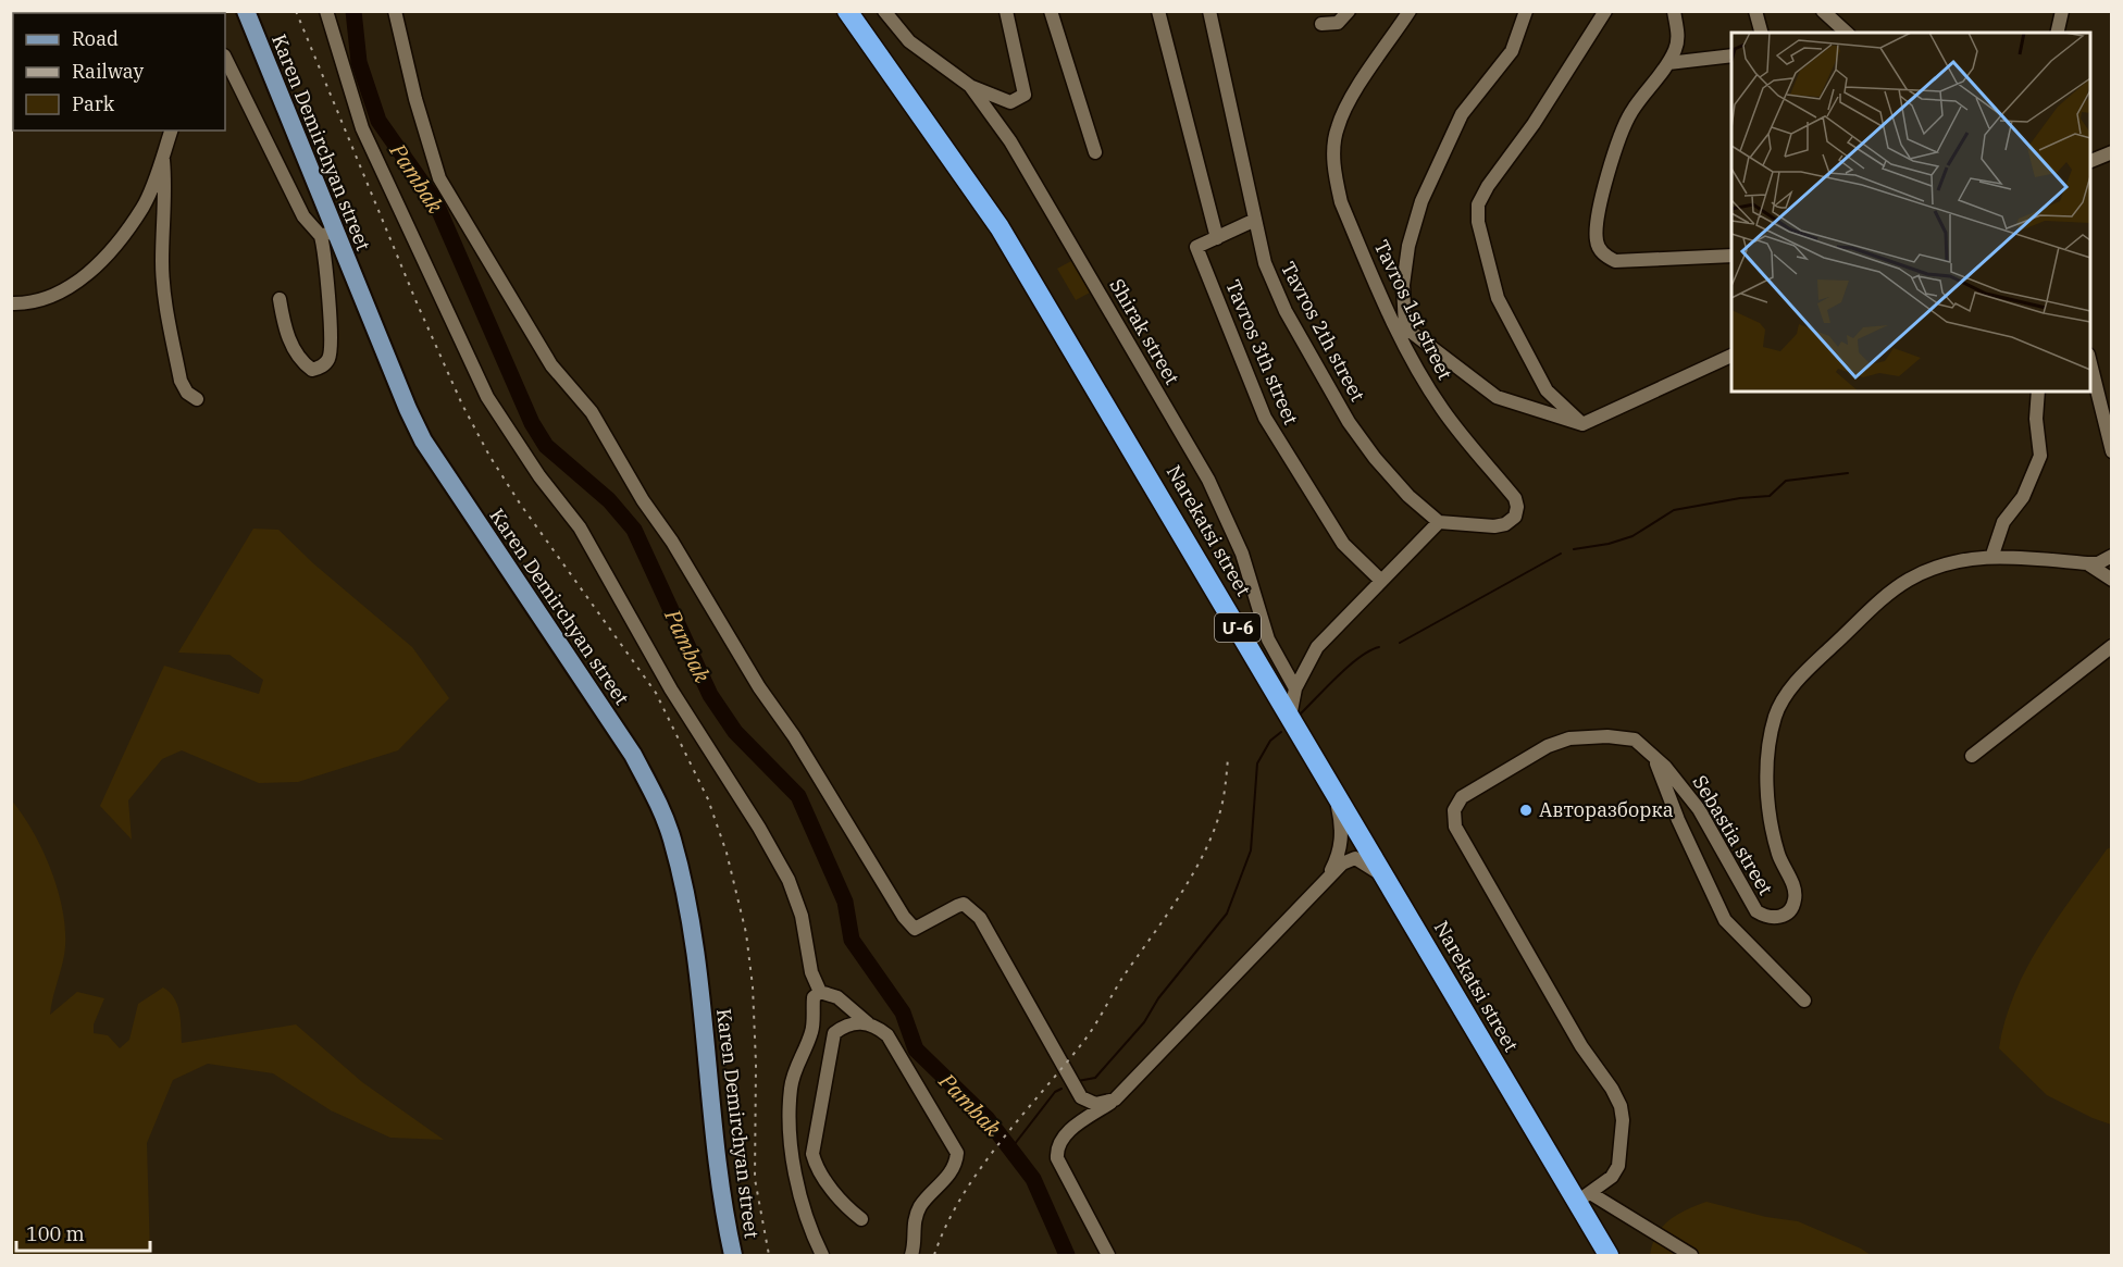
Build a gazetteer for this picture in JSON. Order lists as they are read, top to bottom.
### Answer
{
  "streets": {
    "highway": ["Narekatsi street", "Մ-6"],
    "main road": ["Karen Demirchyan street"],
    "street": [
      "Tavros 1st street",
      "Shirak street",
      "Tavros 2th street",
      "Tavros 3th street",
      "Sebastia street"
    ]
  },
  "crossings": [
    ["Tavros 1st street", "Tavros 2th street"],
    ["Tavros 2th street", "Tavros 3th street"],
    ["Narekatsi street", "Sebastia street"]
  ],
  "water": ["Pambak"],
  "places": ["Авторазборка"],
  "legend": ["Road", "Railway", "Park"],
  "scale_bar": "100 m"
}
